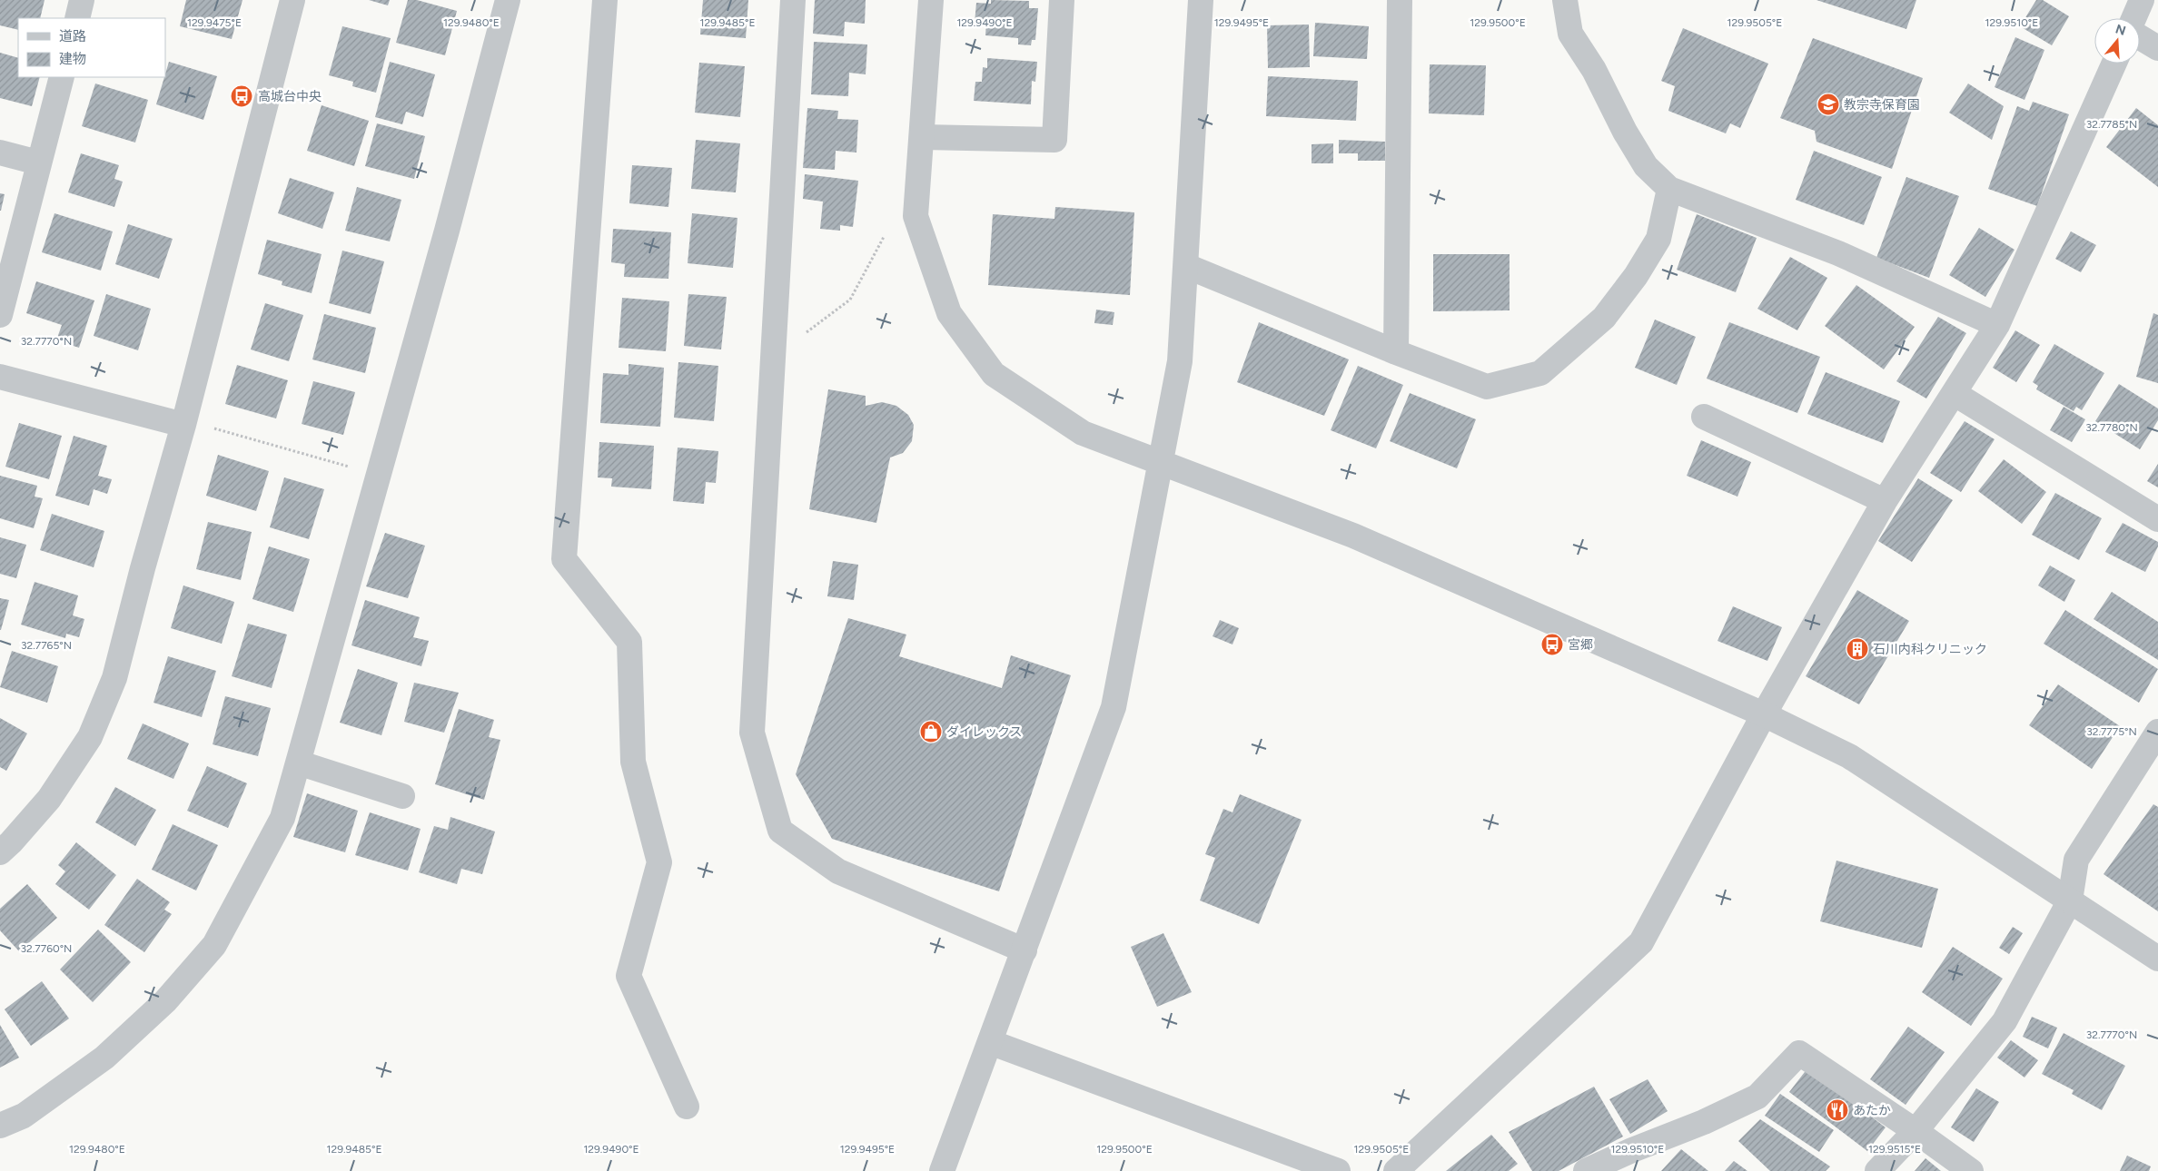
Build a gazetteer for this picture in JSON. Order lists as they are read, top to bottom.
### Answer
{
  "places": {
    "bus stop": ["高城台中央", "宮郷"],
    "school or university": ["教宗寺保育園"],
    "building": ["石川内科クリニック"],
    "shop": ["ダイレックス"],
    "restaurant": ["あたか"]
  },
  "legend": ["道路", "建物"],
  "north": "top",
  "coordinates": [
    "129.9475°E",
    "129.9480°E",
    "129.9485°E",
    "129.9490°E",
    "129.9495°E",
    "129.9500°E",
    "129.9505°E",
    "129.9510°E",
    "32.7785°N",
    "32.7770°N",
    "32.7780°N",
    "32.7765°N",
    "32.7775°N",
    "32.7760°N",
    "129.9515°E"
  ]
}
